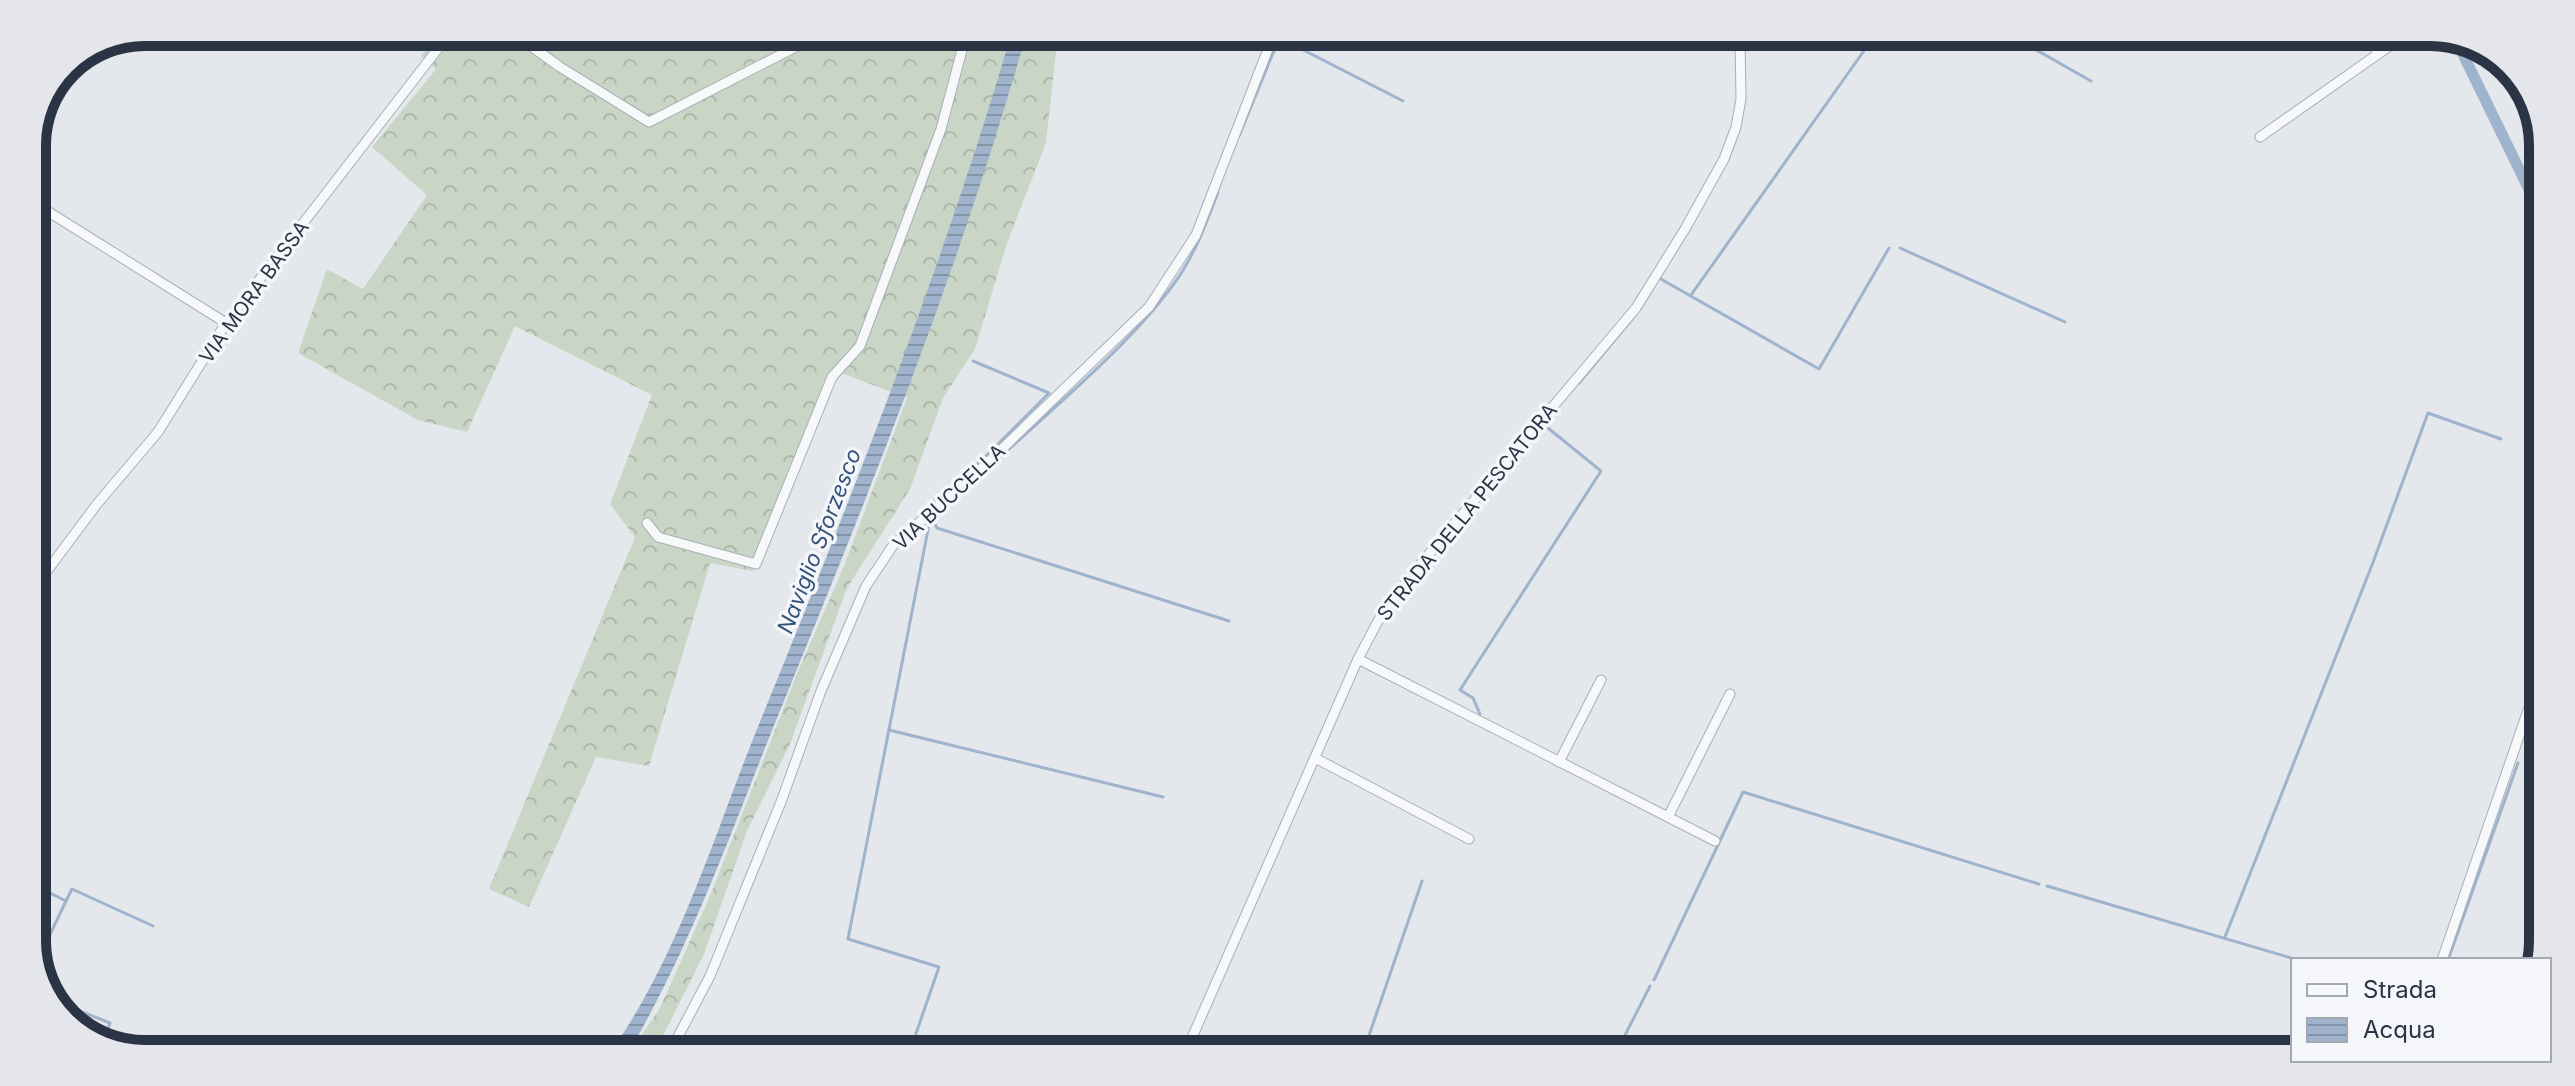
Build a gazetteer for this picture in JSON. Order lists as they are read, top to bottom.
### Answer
{
  "streets": {
    "street": ["VIA MORA BASSA", "VIA BUCCELLA", "STRADA DELLA PESCATORA"]
  },
  "water": ["Naviglio Sforzesco"],
  "legend": ["Strada", "Acqua"]
}
